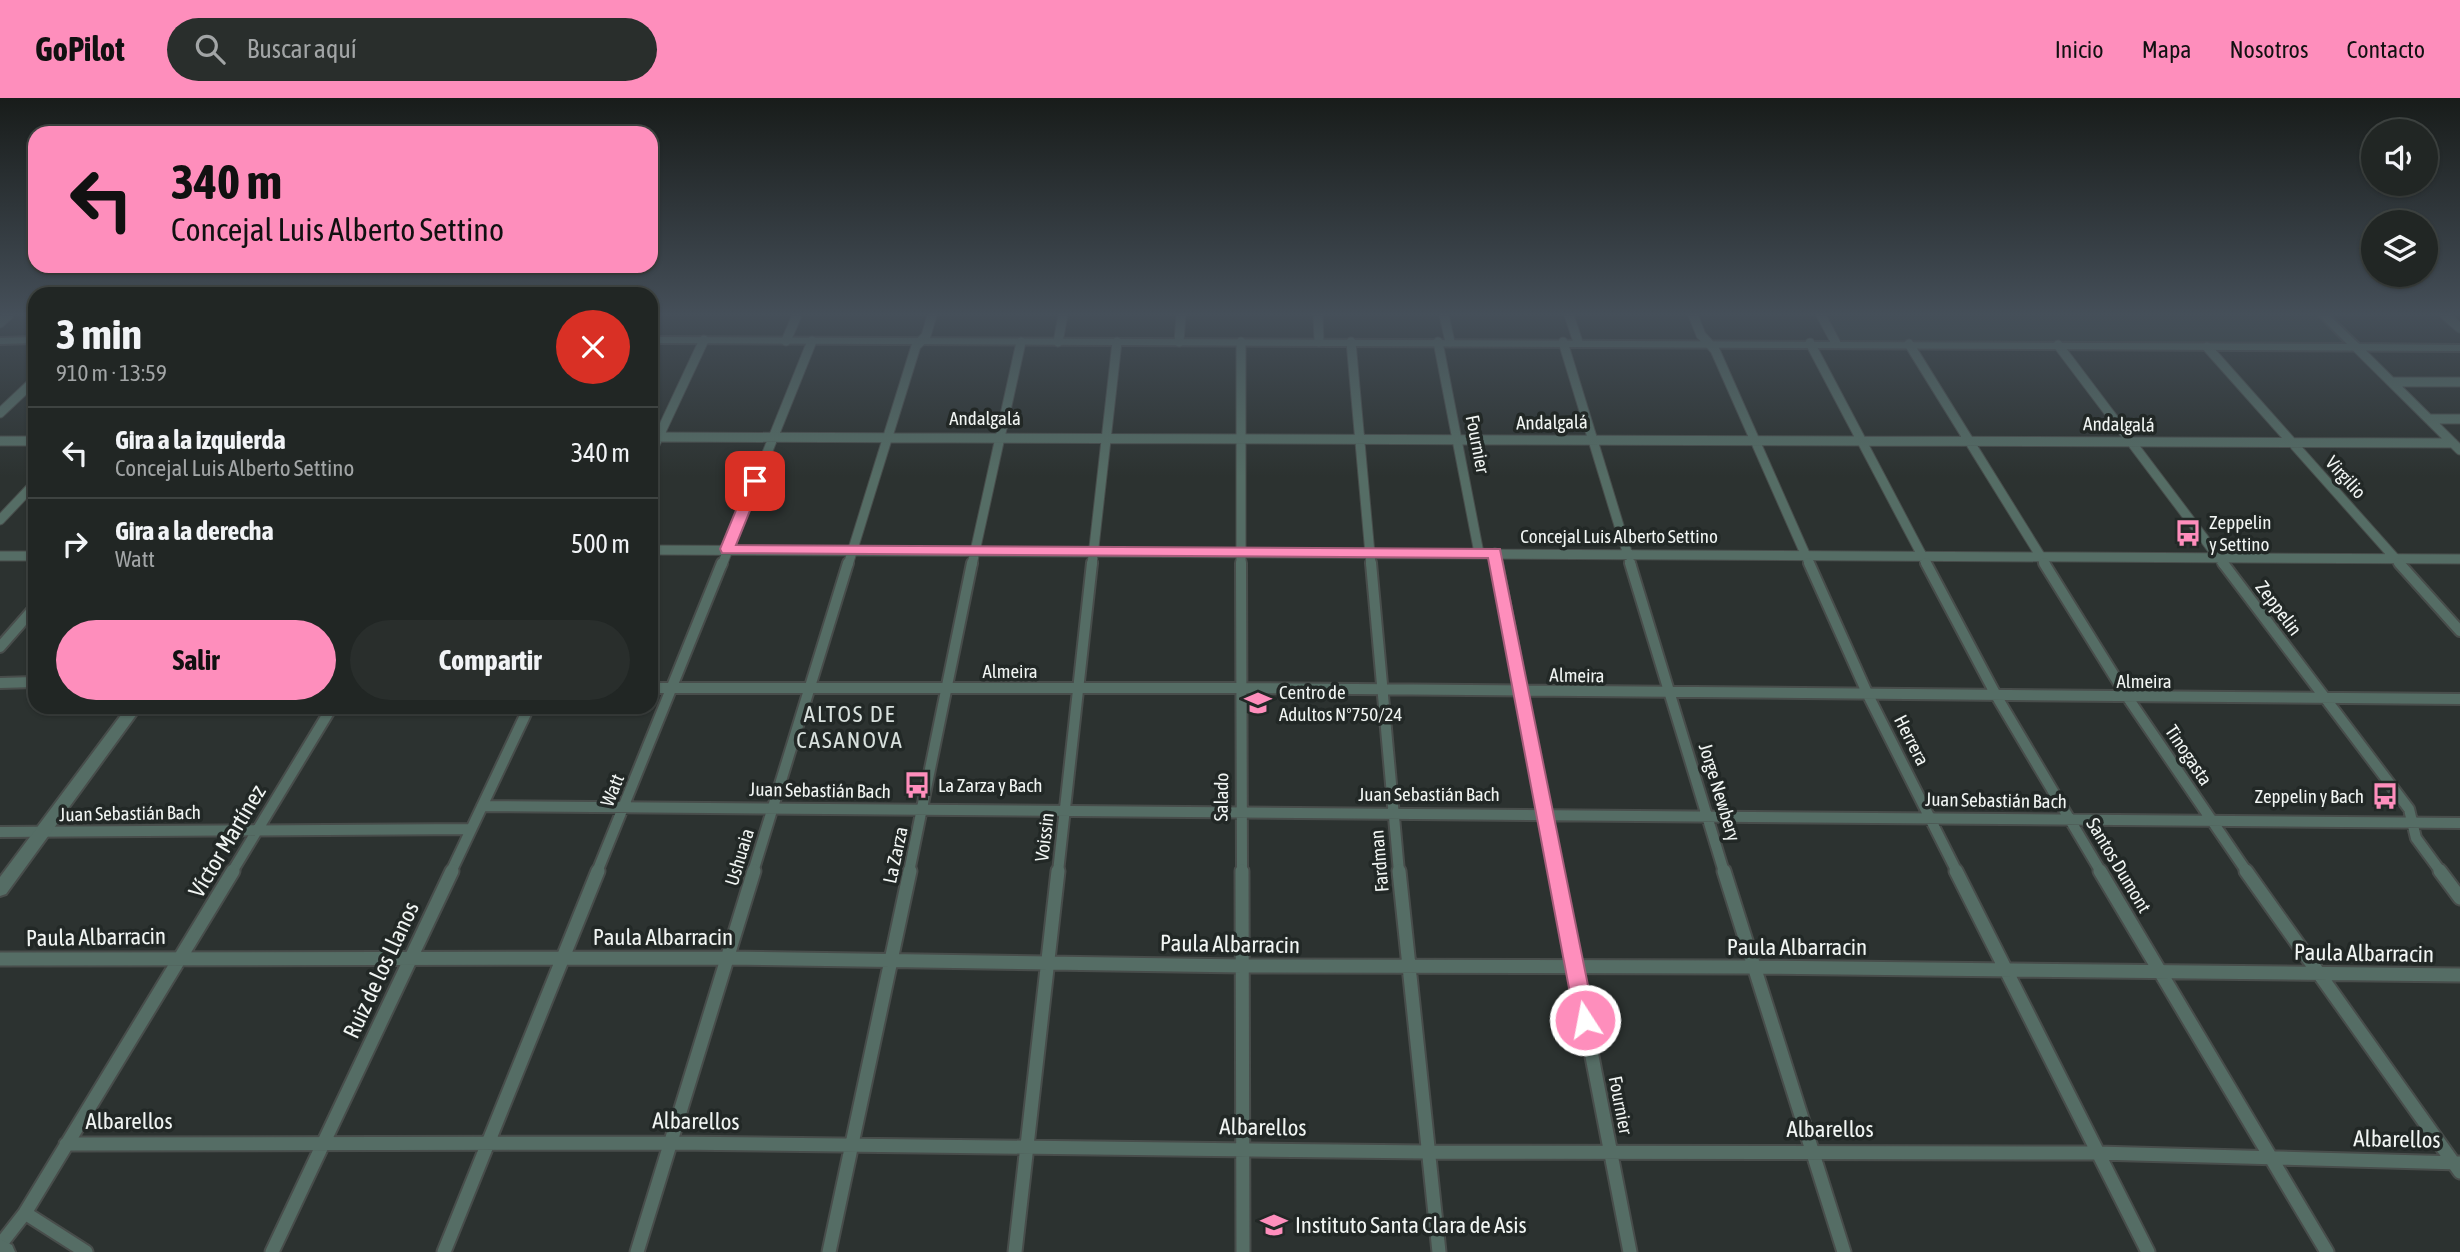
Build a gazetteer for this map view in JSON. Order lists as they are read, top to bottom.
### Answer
{
  "streets": {
    "street": [
      "Andalgalá",
      "Fournier",
      "Virgilio",
      "Concejal Luis Alberto Settino",
      "Zeppelin",
      "Almeira",
      "Herrera",
      "Tinogasta",
      "Watt",
      "Juan Sebastián Bach",
      "Jorge Newbery",
      "Salado",
      "Voissin",
      "Víctor Martínez",
      "La Zarza",
      "Ushuaia",
      "Fardman",
      "Santos Dumont",
      "Paula Albarracin",
      "Ruiz de los Llanos",
      "Albarellos"
    ]
  },
  "crossings": [
    ["Andalgalá", "Fournier"],
    ["Andalgalá", "Virgilio"],
    ["Andalgalá", "Zeppelin"],
    ["Andalgalá", "Herrera"],
    ["Andalgalá", "Tinogasta"],
    ["Andalgalá", "Watt"],
    ["Andalgalá", "Jorge Newbery"],
    ["Andalgalá", "Salado"],
    ["Andalgalá", "Voissin"],
    ["Andalgalá", "La Zarza"],
    ["Andalgalá", "Ushuaia"],
    ["Andalgalá", "Fardman"],
    ["Andalgalá", "Santos Dumont"],
    ["Fournier", "Concejal Luis Alberto Settino"],
    ["Fournier", "Almeira"],
    ["Fournier", "Juan Sebastián Bach"],
    ["Fournier", "Paula Albarracin"],
    ["Fournier", "Albarellos"],
    ["Virgilio", "Concejal Luis Alberto Settino"],
    ["Concejal Luis Alberto Settino", "Zeppelin"],
    ["Concejal Luis Alberto Settino", "Herrera"],
    ["Concejal Luis Alberto Settino", "Tinogasta"],
    ["Concejal Luis Alberto Settino", "Watt"],
    ["Concejal Luis Alberto Settino", "Jorge Newbery"],
    ["Concejal Luis Alberto Settino", "Salado"],
    ["Concejal Luis Alberto Settino", "Voissin"],
    ["Concejal Luis Alberto Settino", "La Zarza"],
    ["Concejal Luis Alberto Settino", "Ushuaia"],
    ["Concejal Luis Alberto Settino", "Fardman"],
    ["Concejal Luis Alberto Settino", "Santos Dumont"],
    ["Zeppelin", "Almeira"],
    ["Zeppelin", "Juan Sebastián Bach"],
    ["Almeira", "Herrera"],
    ["Almeira", "Tinogasta"],
    ["Almeira", "Watt"],
    ["Almeira", "Jorge Newbery"],
    ["Almeira", "Salado"],
    ["Almeira", "Voissin"],
    ["Almeira", "La Zarza"],
    ["Almeira", "Ushuaia"],
    ["Almeira", "Fardman"],
    ["Almeira", "Santos Dumont"],
    ["Herrera", "Juan Sebastián Bach"],
    ["Herrera", "Paula Albarracin"],
    ["Herrera", "Albarellos"],
    ["Tinogasta", "Juan Sebastián Bach"],
    ["Tinogasta", "Paula Albarracin"],
    ["Tinogasta", "Albarellos"],
    ["Watt", "Juan Sebastián Bach"],
    ["Watt", "Paula Albarracin"],
    ["Watt", "Albarellos"],
    ["Juan Sebastián Bach", "Jorge Newbery"],
    ["Juan Sebastián Bach", "Salado"],
    ["Juan Sebastián Bach", "Voissin"],
    ["Juan Sebastián Bach", "Víctor Martínez"],
    ["Juan Sebastián Bach", "La Zarza"],
    ["Juan Sebastián Bach", "Ushuaia"],
    ["Juan Sebastián Bach", "Fardman"],
    ["Juan Sebastián Bach", "Santos Dumont"],
    ["Juan Sebastián Bach", "Ruiz de los Llanos"],
    ["Jorge Newbery", "Paula Albarracin"],
    ["Jorge Newbery", "Albarellos"],
    ["Salado", "Paula Albarracin"],
    ["Salado", "Albarellos"],
    ["Voissin", "Paula Albarracin"],
    ["Voissin", "Albarellos"],
    ["Víctor Martínez", "Paula Albarracin"],
    ["Víctor Martínez", "Albarellos"],
    ["La Zarza", "Paula Albarracin"],
    ["La Zarza", "Albarellos"],
    ["Ushuaia", "Paula Albarracin"],
    ["Ushuaia", "Albarellos"],
    ["Fardman", "Paula Albarracin"],
    ["Fardman", "Albarellos"],
    ["Santos Dumont", "Paula Albarracin"],
    ["Santos Dumont", "Albarellos"],
    ["Paula Albarracin", "Ruiz de los Llanos"],
    ["Ruiz de los Llanos", "Albarellos"]
  ],
  "districts": ["ALTOS DE CASANOVA"],
  "places": {
    "bus stop": ["Zeppelin y Settino", "La Zarza y Bach", "Zeppelin y Bach"],
    "school or university": ["Centro de Adultos Nº750/24", "Instituto Santa Clara de Asis"]
  },
  "page": {
    "header": "GoPilot",
    "search": "Buscar aquí",
    "nav": [
      "Inicio",
      "Mapa",
      "Nosotros",
      "Contacto"
    ],
    "turn": ["340 m", "Concejal Luis Alberto Settino"],
    "heading": ["3 min", "910 m · 13:59"],
    "list": [
      {
        "name": "Gira a la izquierda",
        "note": "Concejal Luis Alberto Settino",
        "value": "340 m"
      },
      {
        "name": "Gira a la derecha",
        "note": "Watt",
        "value": "500 m"
      }
    ],
    "buttons": ["Salir", "Compartir"]
  }
}
